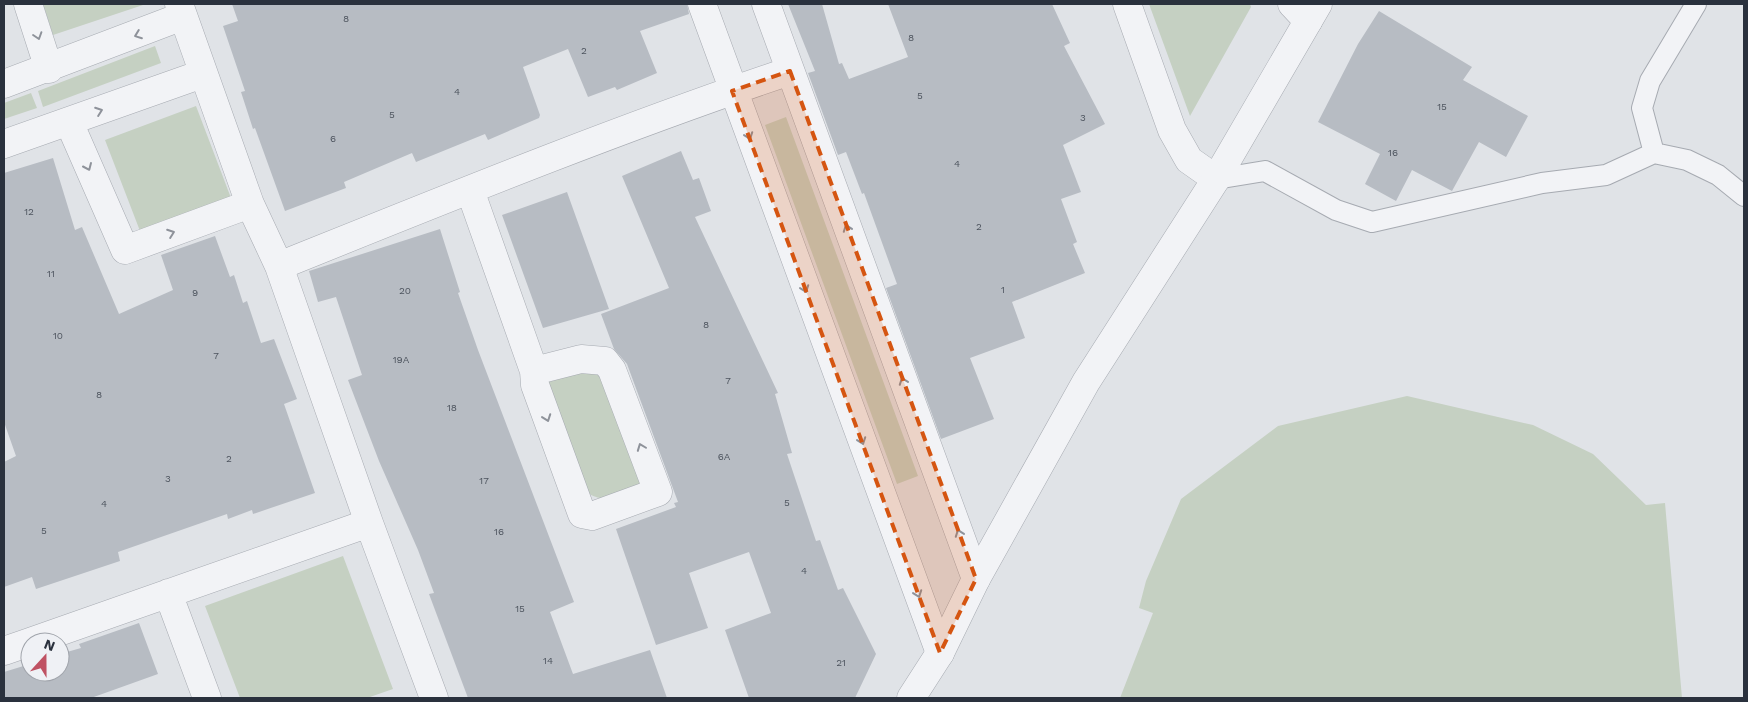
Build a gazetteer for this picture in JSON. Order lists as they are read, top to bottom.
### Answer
{
  "house_numbers": [
    "8",
    "8",
    "2",
    "4",
    "5",
    "15",
    "5",
    "3",
    "6",
    "16",
    "4",
    "12",
    "2",
    "11",
    "1",
    "20",
    "9",
    "8",
    "10",
    "7",
    "19A",
    "7",
    "8",
    "18",
    "6A",
    "2",
    "3",
    "17",
    "5",
    "4",
    "5",
    "16",
    "4",
    "15",
    "14",
    "21"
  ],
  "north": "top"
}
